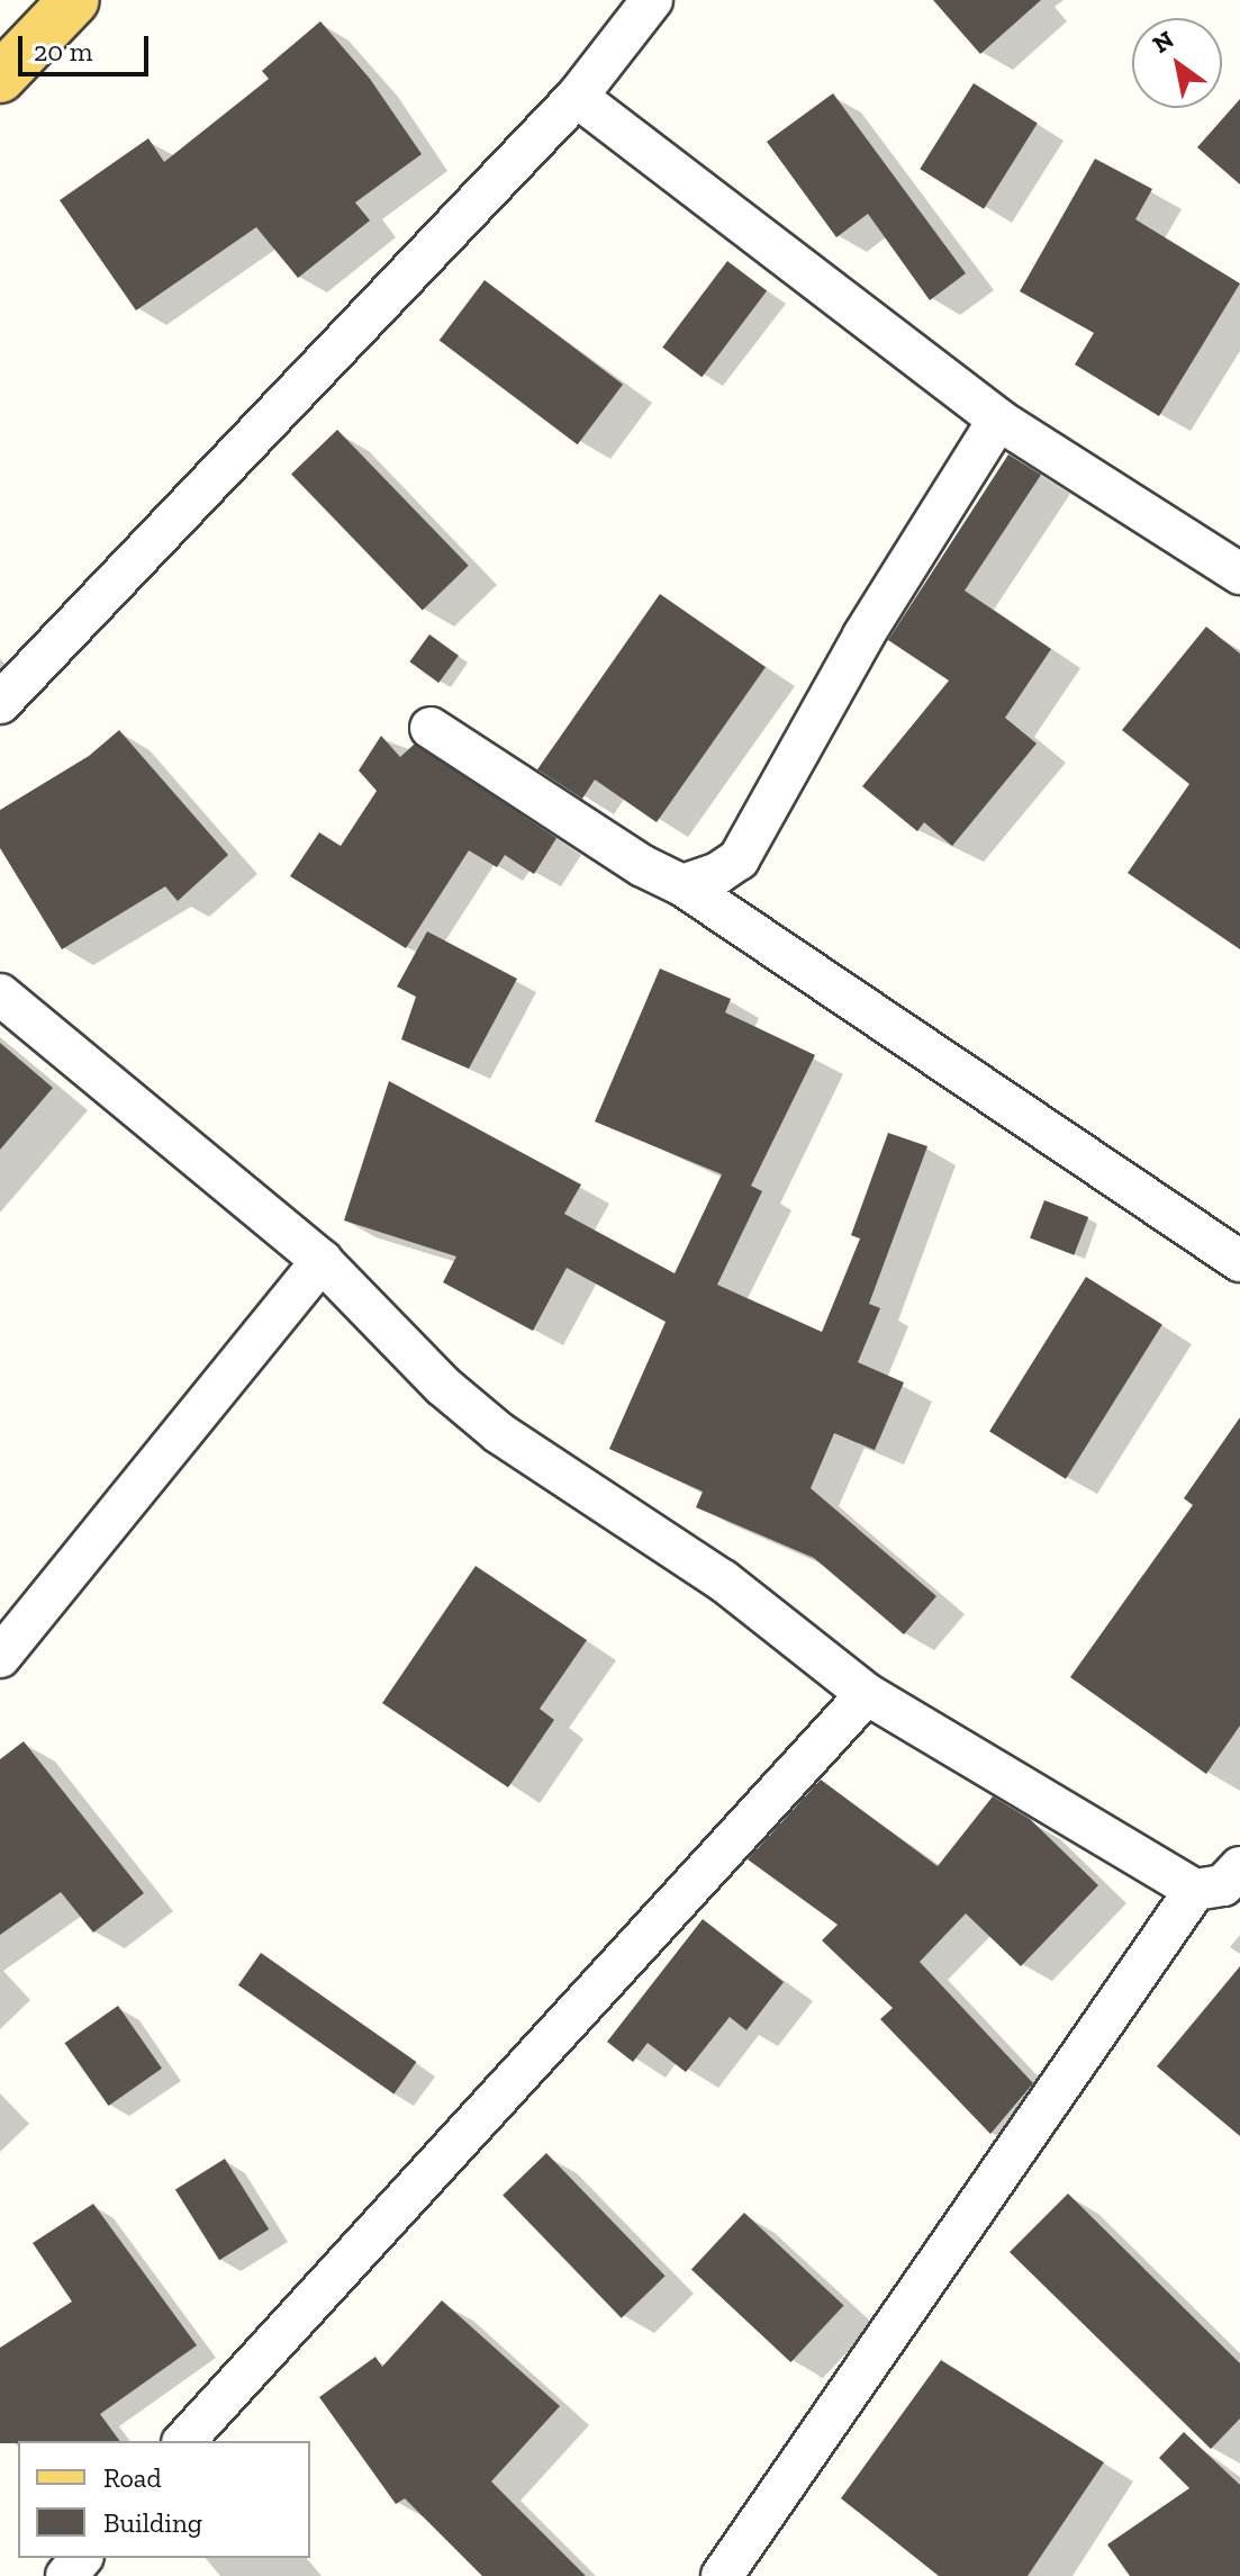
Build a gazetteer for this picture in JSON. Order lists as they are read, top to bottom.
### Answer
{
  "legend": ["Road", "Building"],
  "scale_bar": "20 m",
  "north": "top left"
}
